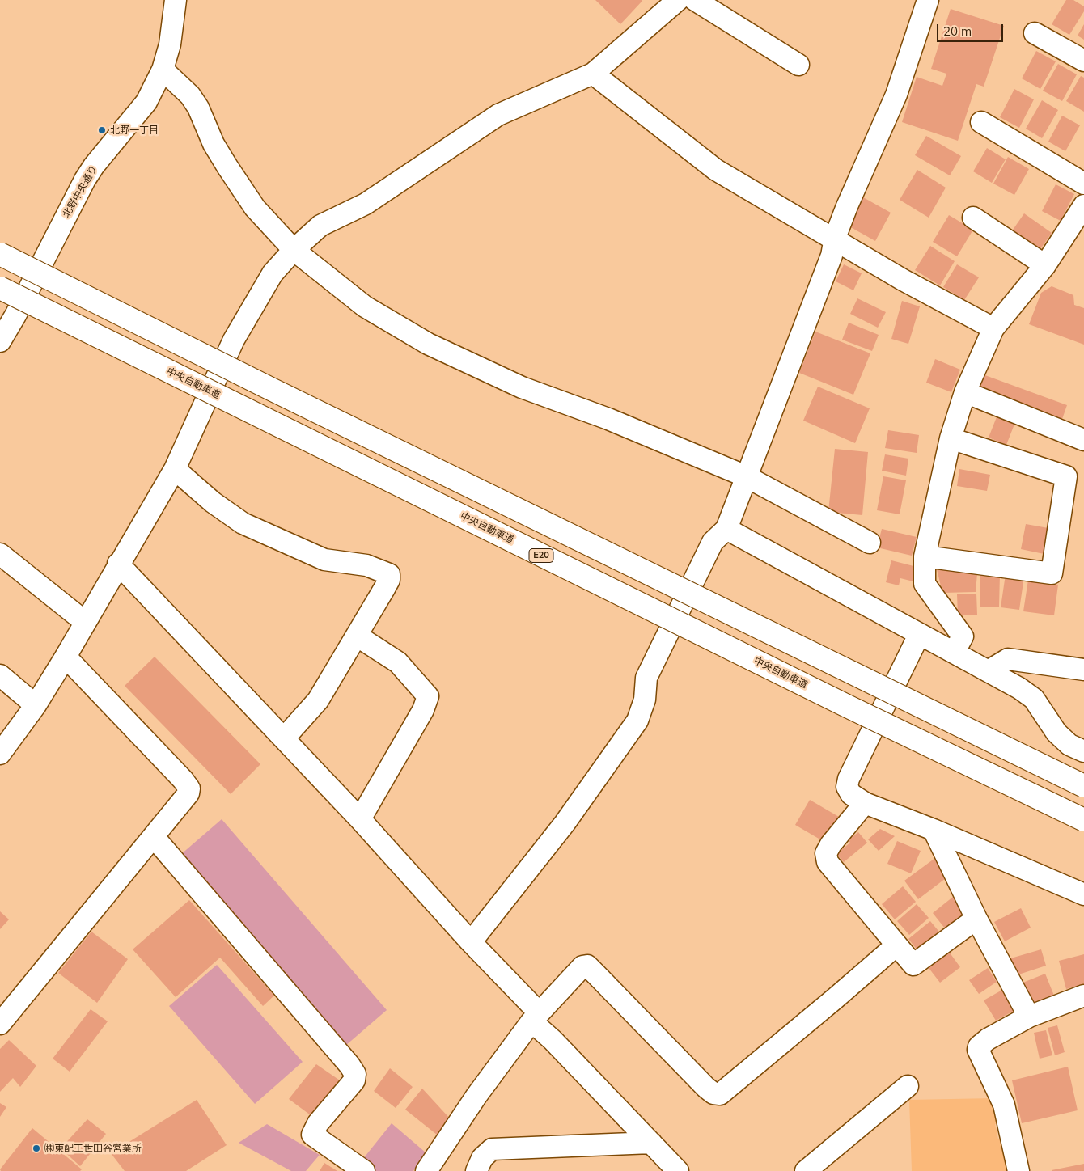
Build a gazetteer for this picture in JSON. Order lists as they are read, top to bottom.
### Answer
{
  "streets": {
    "highway": ["中央自動車道", "E20"],
    "street": ["北野中央通り"]
  },
  "places": ["北野一丁目", "㈱東配工世田谷営業所"],
  "scale_bar": "20 m"
}
